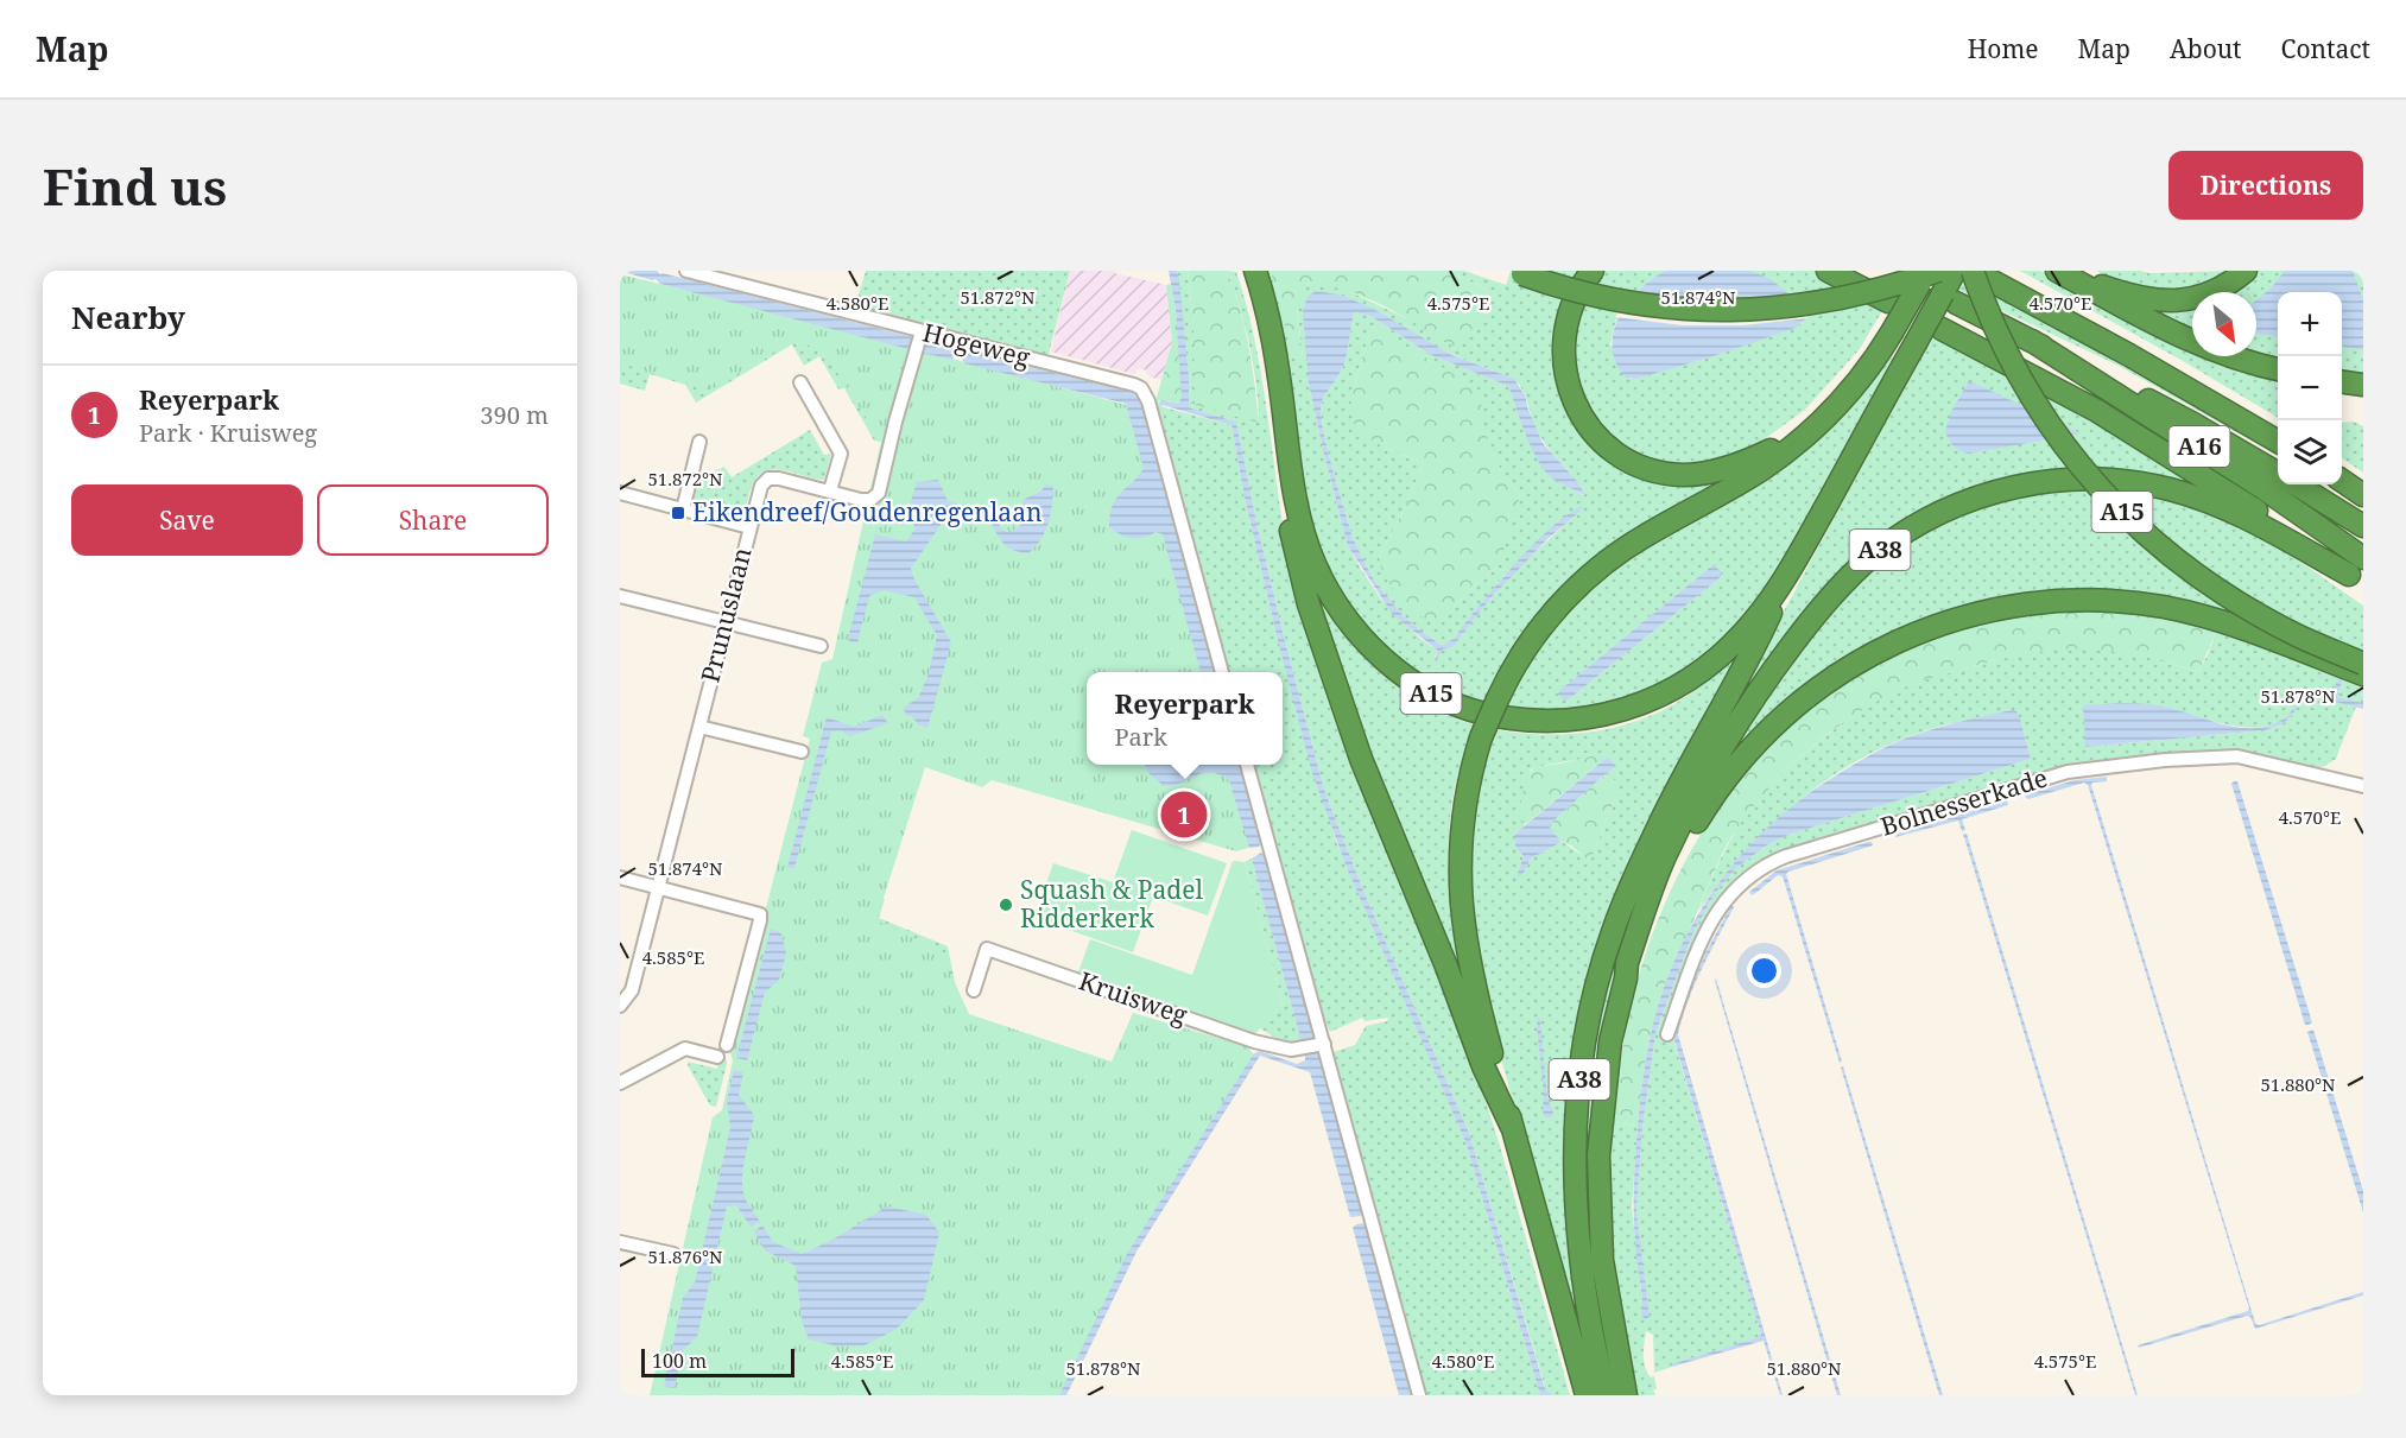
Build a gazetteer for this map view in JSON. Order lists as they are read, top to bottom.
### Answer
{
  "streets": {
    "highway": ["A16", "A15", "A38"],
    "street": [
      "Hogeweg",
      "Prunuslaan",
      "Bolnesserkade",
      "Kruisweg"
    ]
  },
  "crossings": [
    ["Hogeweg", "Prunuslaan"],
    ["A16", "A15"],
    ["A16", "A38"],
    ["A15", "A38"]
  ],
  "places": {
    "transit": ["Eikendreef/Goudenregenlaan"],
    "other": ["Squash & Padel Ridderkerk"]
  },
  "scale_bar": "100 m",
  "north": "bottom right",
  "page": {
    "header": "Map",
    "nav": [
      "Home",
      "Map",
      "About",
      "Contact"
    ],
    "buttons": [
      "Directions",
      ["Save", "Share"]
    ],
    "title": "Find us",
    "heading": "Nearby",
    "map_buttons": ["+", "−"],
    "list": [
      {
        "mark": "1",
        "name": "Reyerpark",
        "note": "Park · Kruisweg",
        "value": "390 m"
      }
    ],
    "popup": ["Reyerpark", "Park"],
    "pins": "1",
    "scale": "100 m"
  },
  "coordinates": [
    "51.872°N",
    "51.874°N",
    "4.580°E",
    "4.575°E",
    "4.570°E",
    "51.878°N",
    "4.585°E",
    "51.880°N",
    "51.876°N"
  ]
}
